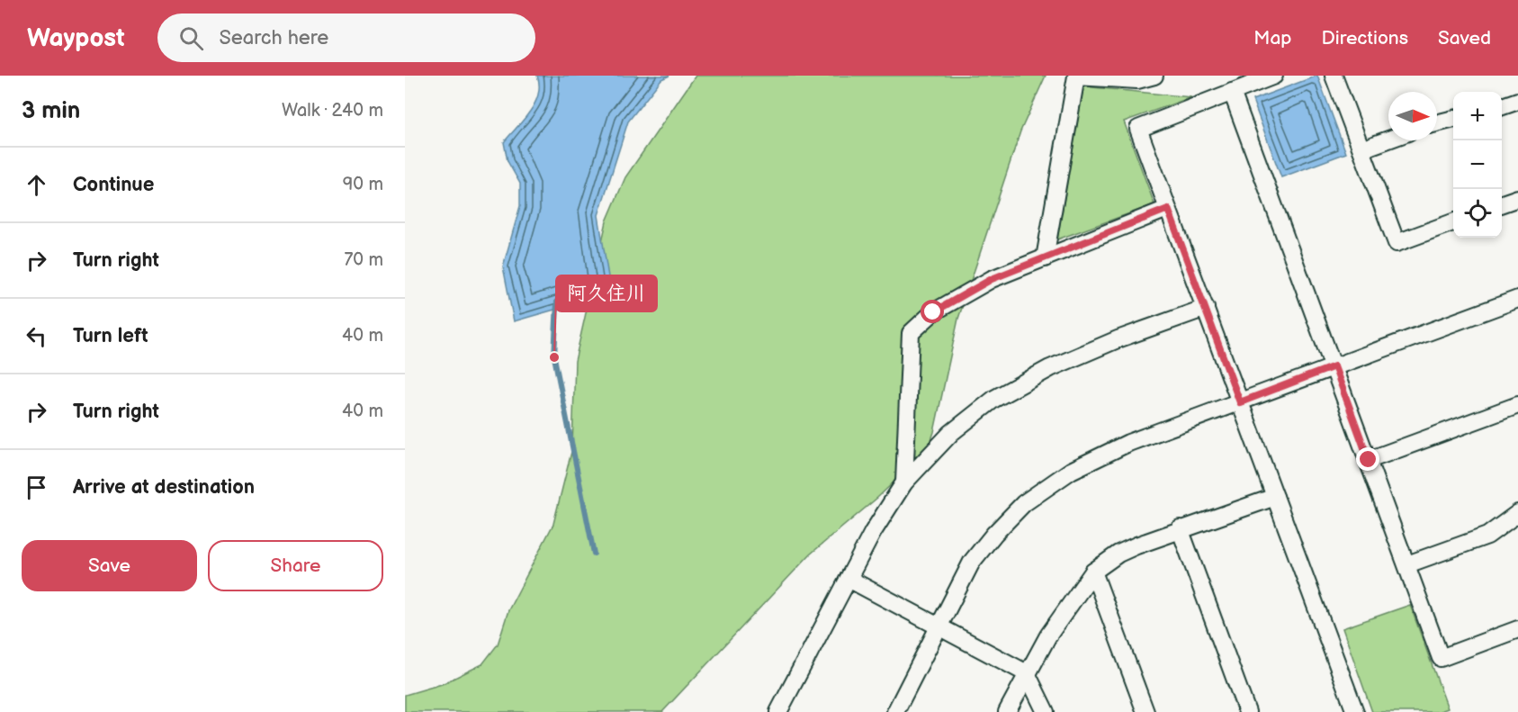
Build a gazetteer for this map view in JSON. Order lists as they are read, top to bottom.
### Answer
{
  "places": ["阿久住川"],
  "north": "right",
  "page": {
    "header": "Waypost",
    "search": "Search here",
    "nav": ["Map", "Directions", "Saved"],
    "heading": ["3 min", "Walk · 240 m"],
    "map_buttons": ["+", "−"],
    "list": [
      ["Continue", "90 m"],
      ["Turn right", "70 m"],
      ["Turn left", "40 m"],
      ["Turn right", "40 m"],
      "Arrive at destination"
    ],
    "buttons": ["Save", "Share"]
  }
}
